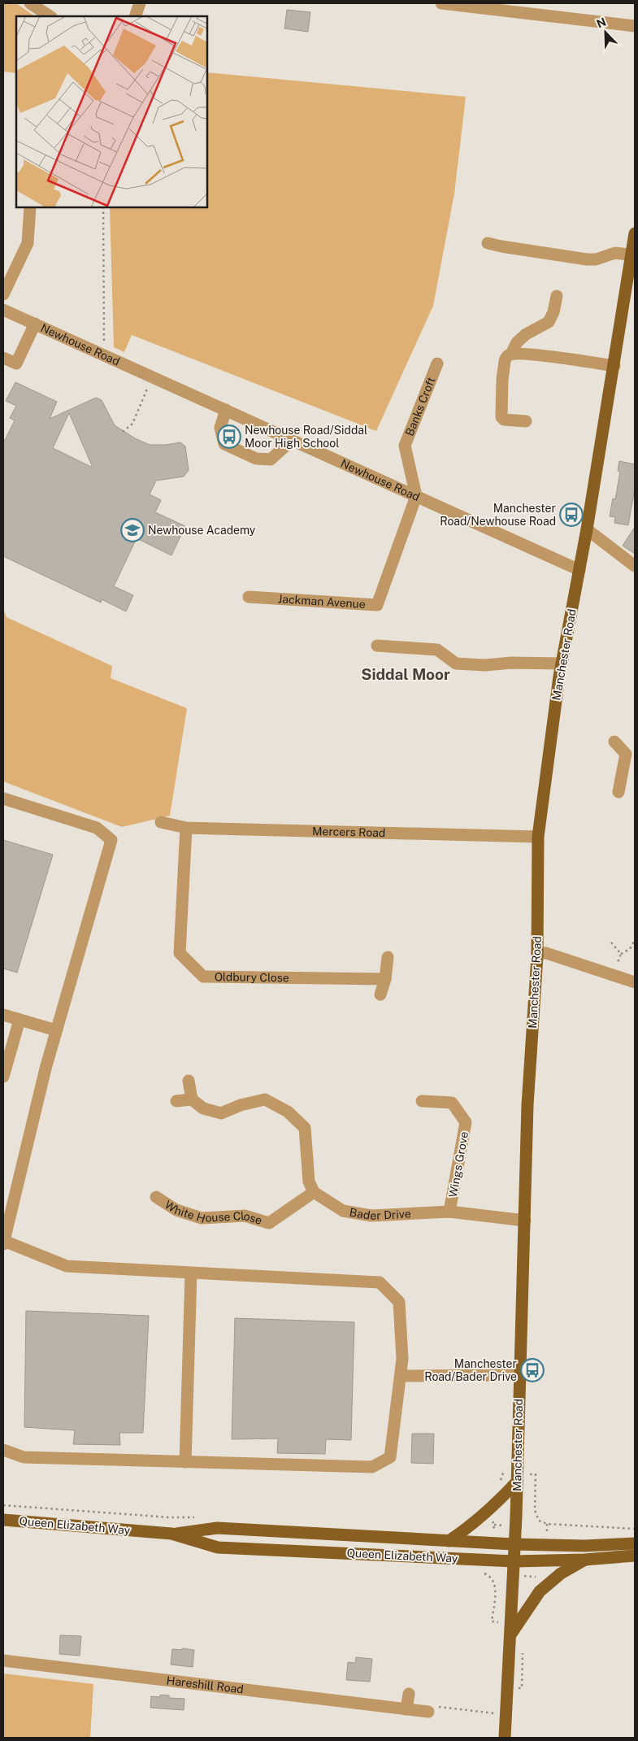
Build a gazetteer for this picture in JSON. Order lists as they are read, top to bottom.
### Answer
{
  "streets": {
    "main road": ["Manchester Road", "Queen Elizabeth Way"],
    "street": [
      "Newhouse Road",
      "Banks Croft",
      "Jackman Avenue",
      "Mercers Road",
      "Oldbury Close",
      "Wings Grove",
      "White House Close",
      "Bader Drive",
      "Hareshill Road"
    ]
  },
  "crossings": [
    ["Newhouse Road", "Banks Croft"],
    ["Newhouse Road", "Jackman Avenue"],
    ["Newhouse Road", "Manchester Road"],
    ["Banks Croft", "Jackman Avenue"],
    ["Manchester Road", "Mercers Road"],
    ["Manchester Road", "Bader Drive"],
    ["Manchester Road", "Queen Elizabeth Way"],
    ["Mercers Road", "Oldbury Close"],
    ["Wings Grove", "Bader Drive"],
    ["White House Close", "Bader Drive"]
  ],
  "districts": ["Siddal Moor"],
  "places": {
    "bus stop": ["Newhouse Road/Siddal Moor High School", "Manchester Road/Newhouse Road", "Manchester Road/Bader Drive"],
    "school or university": ["Newhouse Academy"]
  },
  "north": "top left"
}
